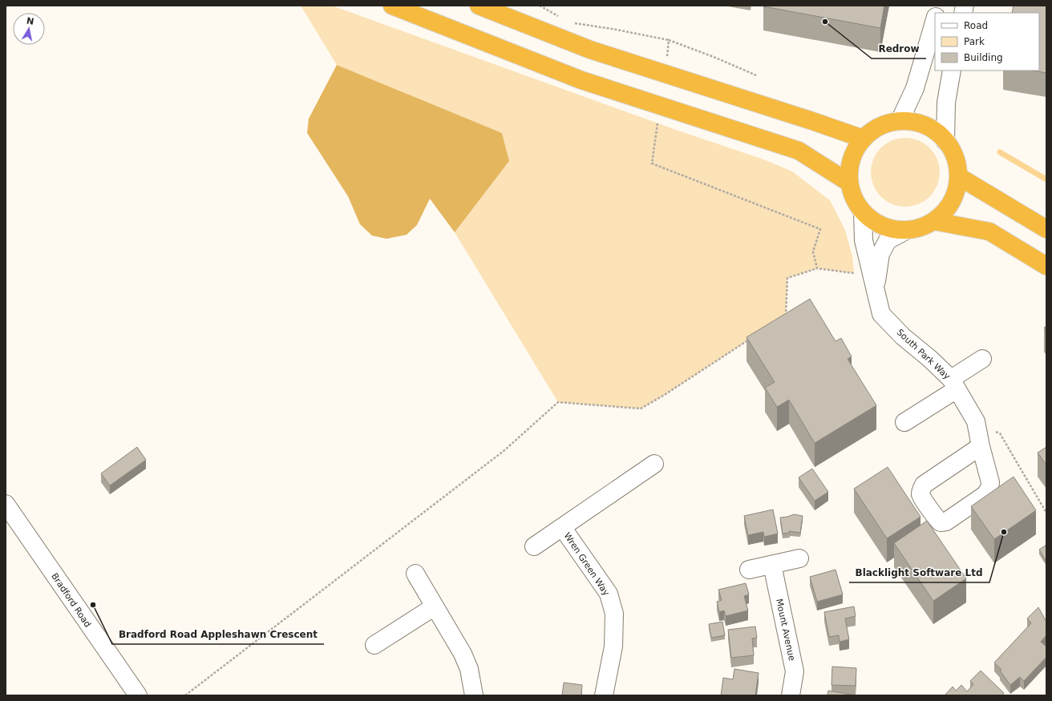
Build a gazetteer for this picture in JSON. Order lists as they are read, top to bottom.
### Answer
{
  "streets": {
    "street": [
      "South Park Way",
      "Wren Green Way",
      "Bradford Road",
      "Mount Avenue"
    ]
  },
  "places": ["Redrow", "Blacklight Software Ltd", "Bradford Road Appleshawn Crescent"],
  "legend": ["Road", "Park", "Building"],
  "north": "top"
}
